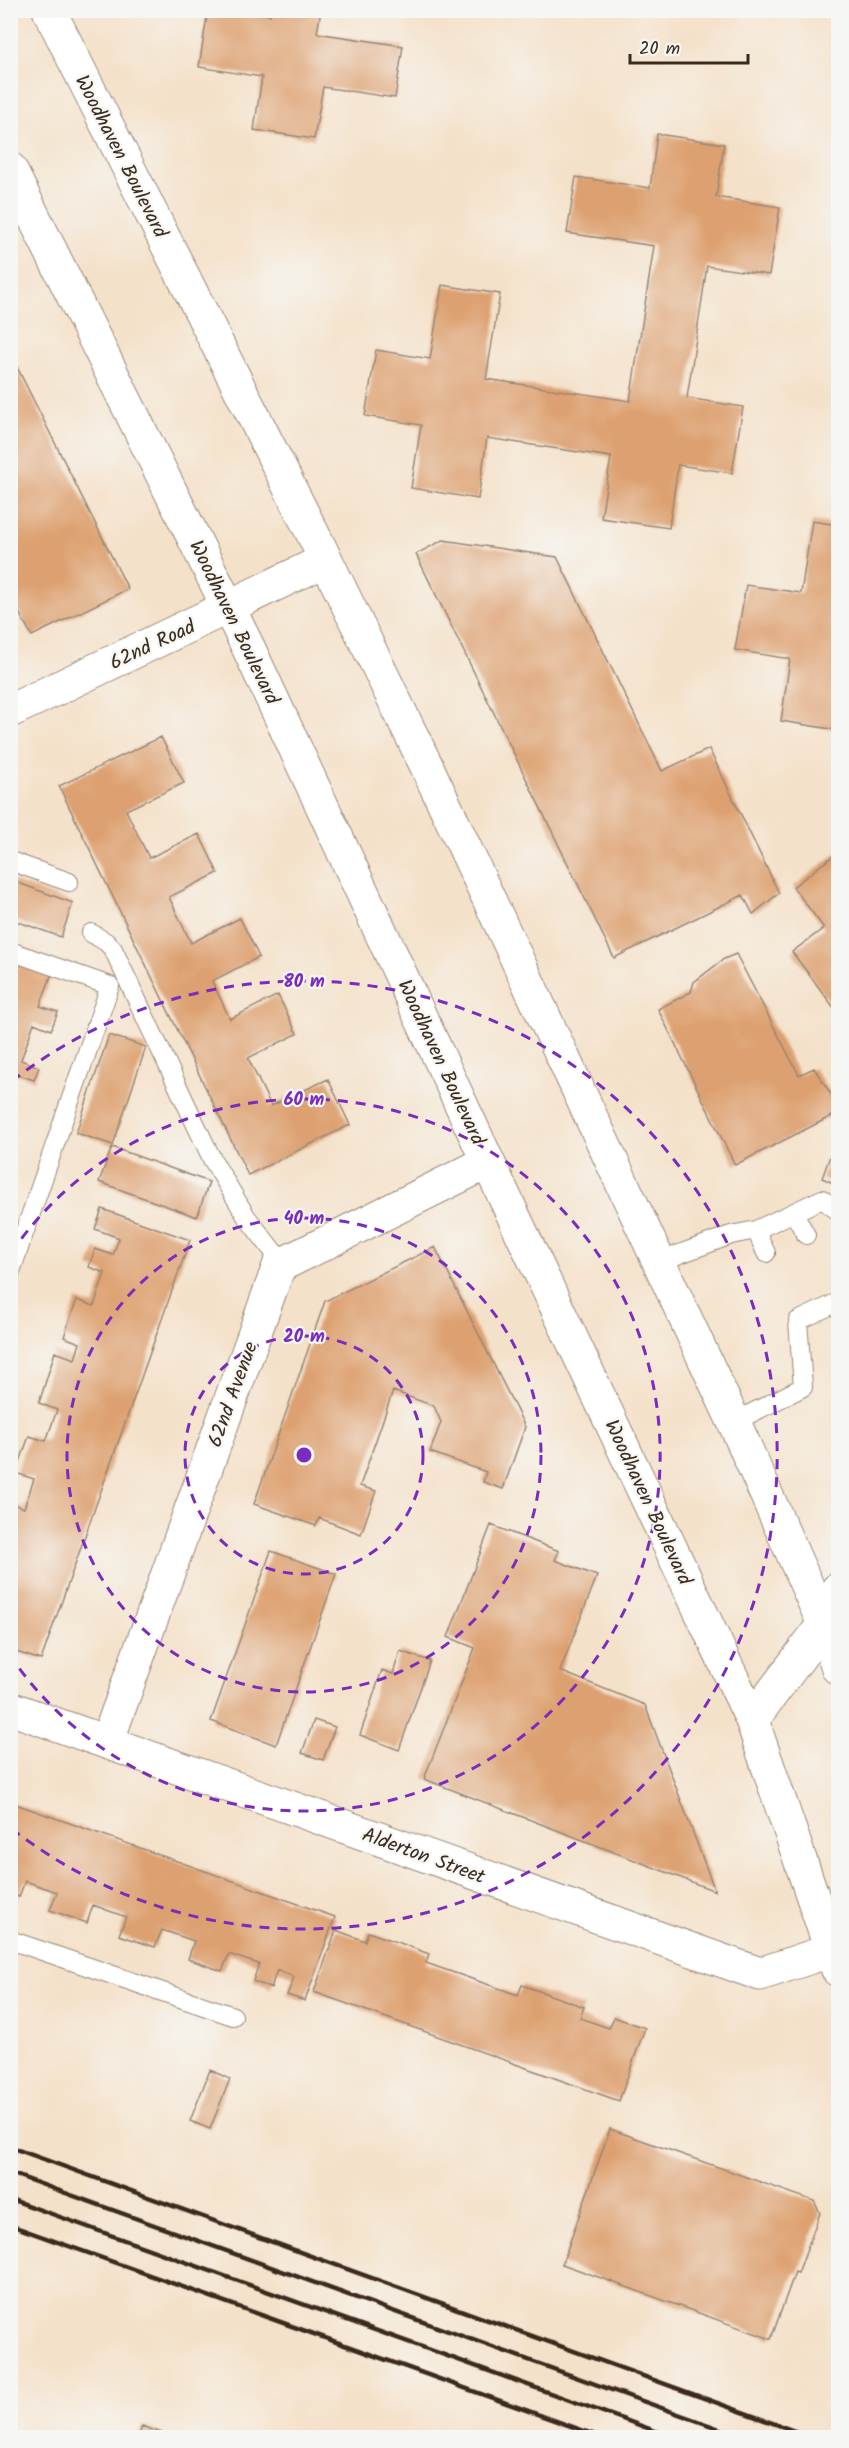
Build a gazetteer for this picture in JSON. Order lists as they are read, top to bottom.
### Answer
{
  "streets": {
    "main road": [
      "Woodhaven Boulevard",
      "62nd Road",
      "62nd Avenue",
      "Alderton Street"
    ]
  },
  "crossings": [
    ["Woodhaven Boulevard", "62nd Road"],
    ["Woodhaven Boulevard", "Alderton Street"],
    ["62nd Avenue", "Alderton Street"]
  ],
  "scale_bar": "20 m",
  "rings": [
    "80 m",
    "60 m",
    "40 m",
    "20 m"
  ]
}
